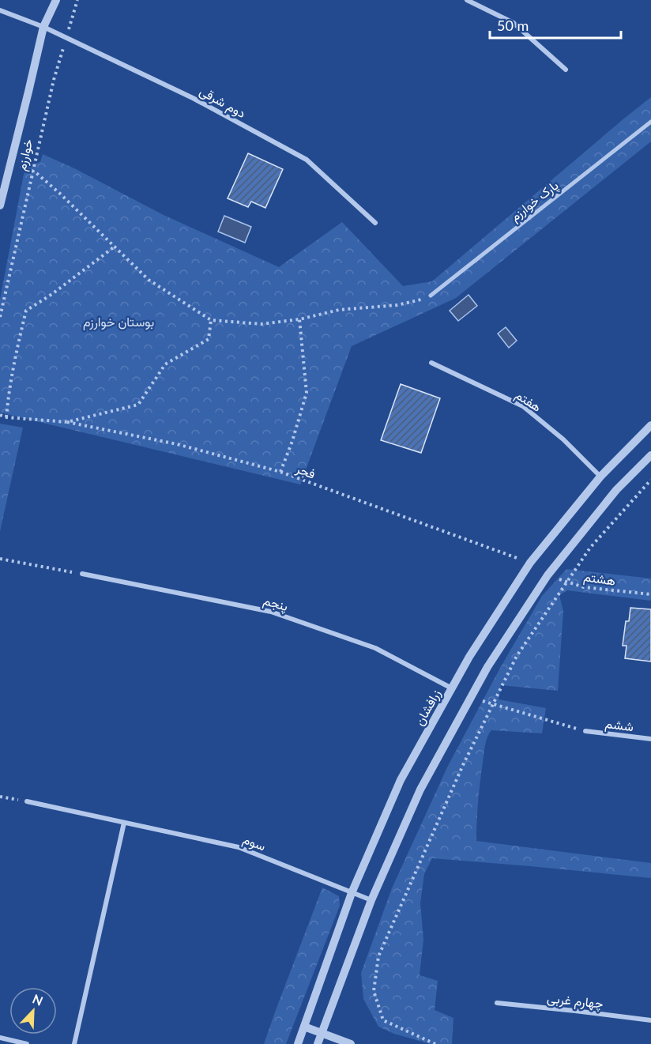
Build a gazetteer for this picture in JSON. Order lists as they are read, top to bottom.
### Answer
{
  "streets": {
    "street": [
      "دوم شرقی",
      "خوارزم",
      "پارک خوارزم",
      "هفتم",
      "پنجم",
      "زرافشان",
      "ششم",
      "سوم",
      "چهارم غربی"
    ],
    "path": ["فجر", "هشتم"]
  },
  "crossings": [
    ["دوم شرقی", "خوارزم"],
    ["هفتم", "زرافشان"],
    ["فجر", "زرافشان"],
    ["پنجم", "زرافشان"],
    ["زرافشان", "سوم"]
  ],
  "parks": ["بوستان خوارزم"],
  "scale_bar": "50 m",
  "north": "top right"
}
